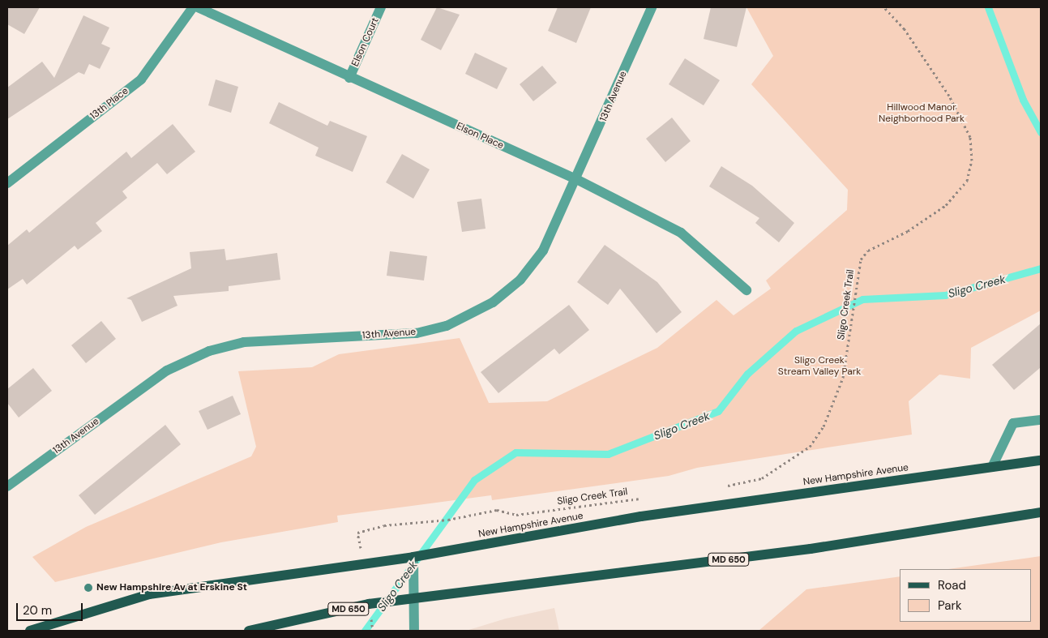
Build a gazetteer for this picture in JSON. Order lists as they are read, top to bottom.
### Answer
{
  "streets": {
    "main road": ["New Hampshire Avenue", "MD 650"],
    "street": [
      "Elson Court",
      "13th Avenue",
      "13th Place",
      "Elson Place"
    ],
    "path": ["Sligo Creek Trail"]
  },
  "crossings": [
    ["Elson Court", "Elson Place"],
    ["13th Avenue", "Elson Place"]
  ],
  "water": ["Sligo Creek"],
  "parks": ["Hillwood Manor Neighborhood Park", "Sligo Creek Stream Valley Park"],
  "places": ["New Hampshire Av at Erskine St"],
  "legend": ["Road", "Park"],
  "scale_bar": "20 m"
}
